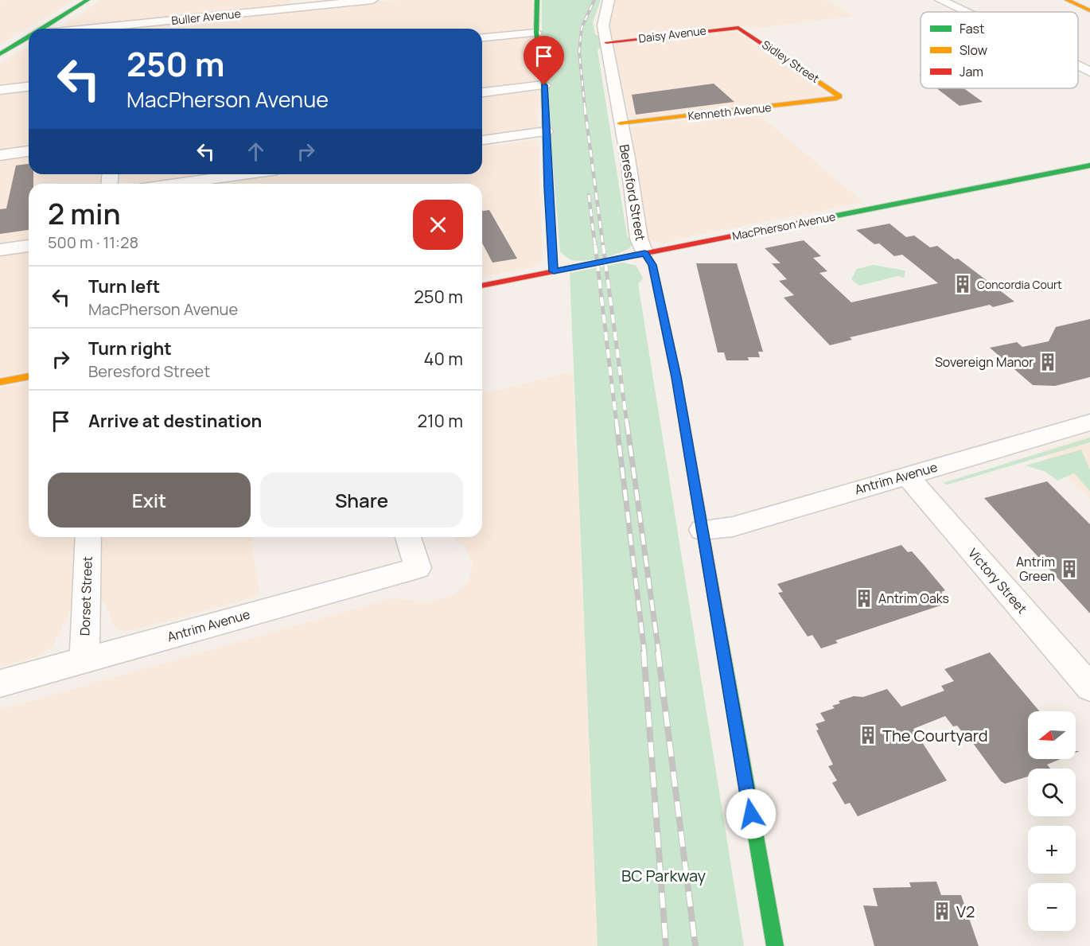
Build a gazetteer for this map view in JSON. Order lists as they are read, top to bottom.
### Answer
{
  "streets": {
    "street": [
      "Buller Avenue",
      "Daisy Avenue",
      "Sidley Street",
      "Kenneth Avenue",
      "Beresford Street",
      "MacPherson Avenue",
      "Antrim Avenue",
      "Victory Street",
      "Dorset Street"
    ]
  },
  "crossings": [
    ["Daisy Avenue", "Sidley Street"],
    ["Daisy Avenue", "Beresford Street"],
    ["Sidley Street", "Kenneth Avenue"],
    ["Kenneth Avenue", "Beresford Street"],
    ["Beresford Street", "MacPherson Avenue"],
    ["Beresford Street", "Antrim Avenue"],
    ["Antrim Avenue", "Victory Street"],
    ["Antrim Avenue", "Dorset Street"]
  ],
  "parks": ["BC Parkway"],
  "places": {
    "building": [
      "Concordia Court",
      "Sovereign Manor",
      "Antrim Green",
      "Antrim Oaks",
      "The Courtyard",
      "V2"
    ]
  },
  "legend": ["Fast", "Slow", "Jam"],
  "north": "left",
  "page": {
    "turn": ["250 m", "MacPherson Avenue"],
    "heading": ["2 min", "500 m · 11:28"],
    "list": [
      {
        "name": "Turn left",
        "note": "MacPherson Avenue",
        "value": "250 m"
      },
      {
        "name": "Turn right",
        "note": "Beresford Street",
        "value": "40 m"
      },
      {
        "name": "Arrive at destination",
        "value": "210 m"
      }
    ],
    "buttons": ["Exit", "Share"],
    "map_buttons": ["+", "−"]
  }
}
